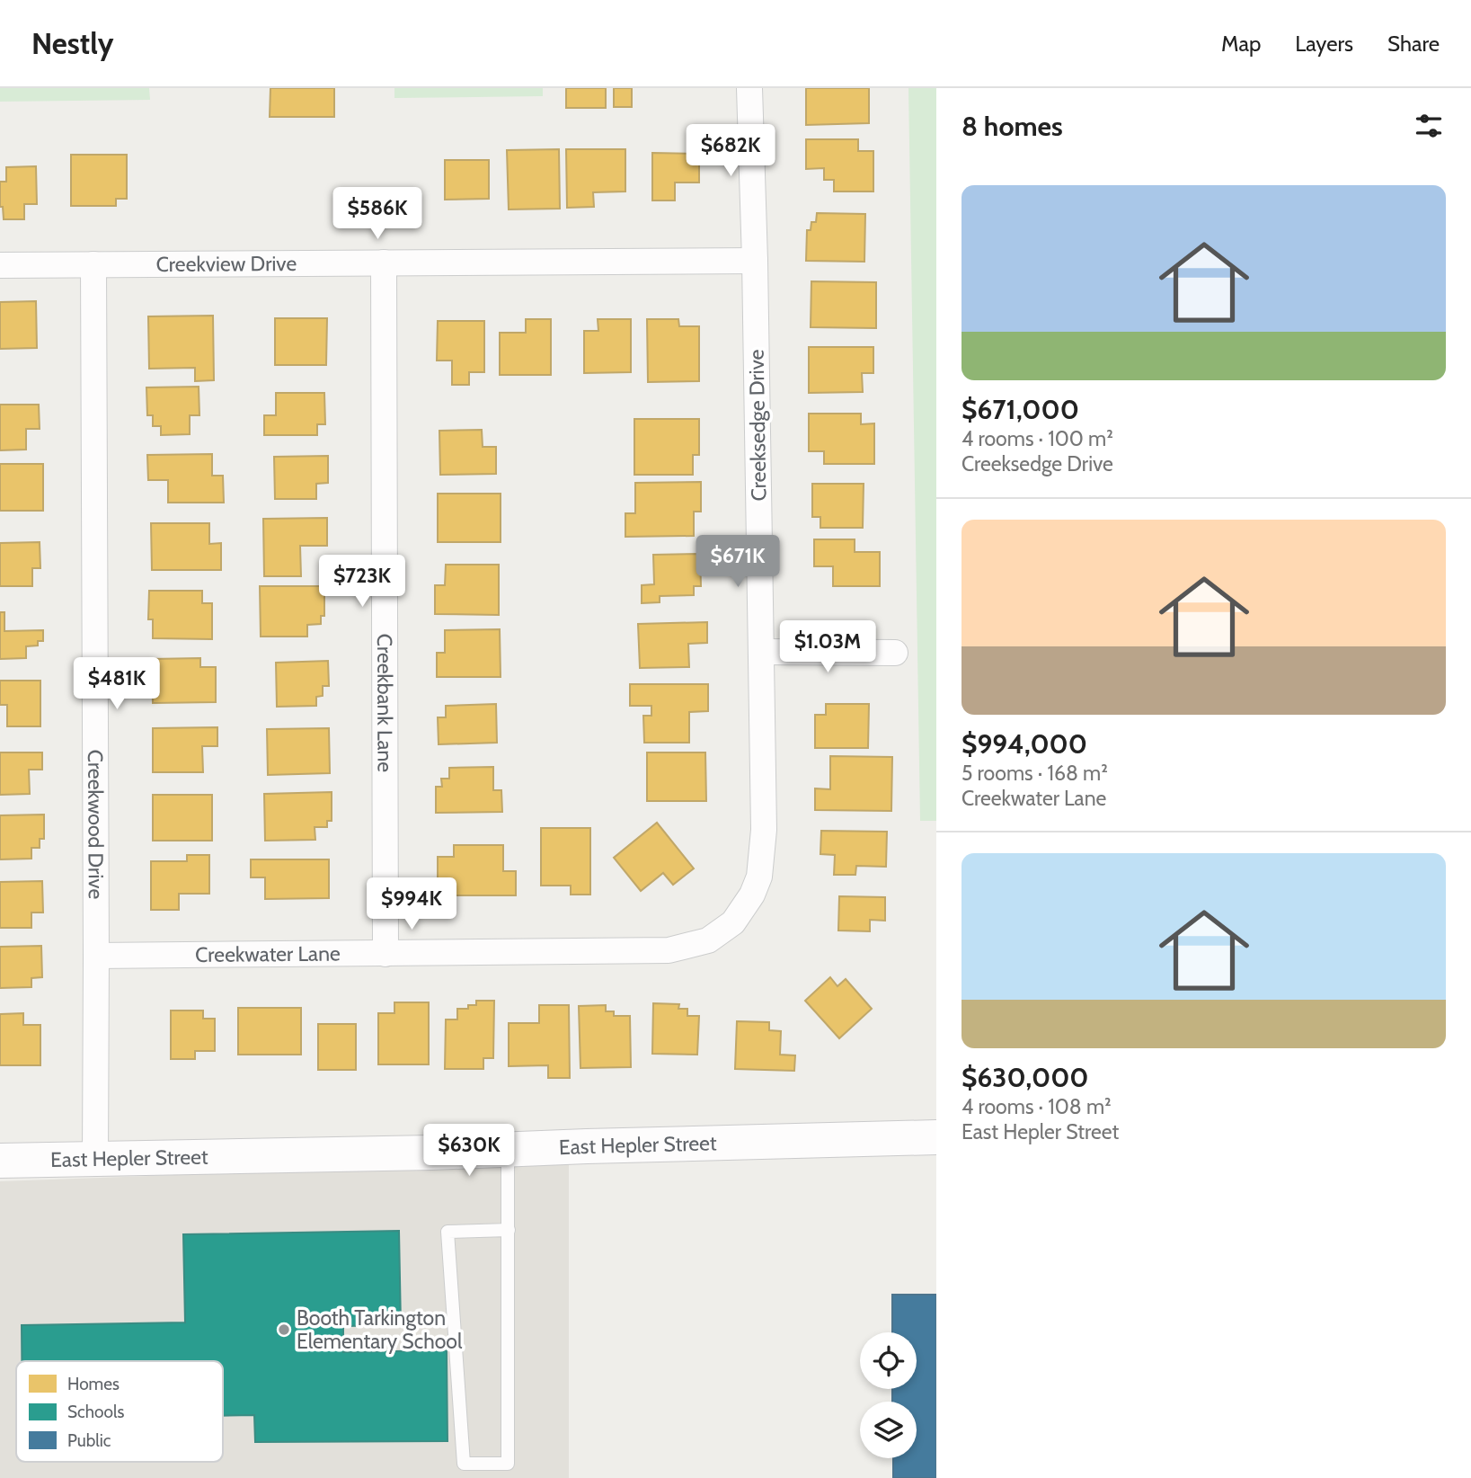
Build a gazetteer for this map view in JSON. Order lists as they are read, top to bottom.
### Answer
{
  "streets": {
    "street": [
      "Creekview Drive",
      "Creeksedge Drive",
      "Creekbank Lane",
      "Creekwood Drive",
      "Creekwater Lane",
      "East Hepler Street"
    ]
  },
  "crossings": [
    ["Creekview Drive", "Creeksedge Drive"],
    ["Creekview Drive", "Creekbank Lane"],
    ["Creekview Drive", "Creekwood Drive"],
    ["Creeksedge Drive", "Creekwater Lane"],
    ["Creekbank Lane", "Creekwater Lane"],
    ["Creekwood Drive", "Creekwater Lane"],
    ["Creekwood Drive", "East Hepler Street"]
  ],
  "places": ["Booth Tarkington Elementary School"],
  "legend": ["Homes", "Schools", "Public"],
  "page": {
    "header": "Nestly",
    "nav": ["Map", "Layers", "Share"],
    "heading": "8 homes",
    "price": [
      "$682K",
      "$586K",
      "$671K",
      "$723K",
      "$1.03M",
      "$481K",
      "$994K",
      "$630K"
    ],
    "list": [
      {
        "name": "$671,000",
        "note": "4 rooms · 100 m² · Creeksedge Drive"
      },
      {
        "name": "$994,000",
        "note": "5 rooms · 168 m² · Creekwater Lane"
      },
      {
        "name": "$630,000",
        "note": "4 rooms · 108 m² · East Hepler Street"
      }
    ]
  }
}
